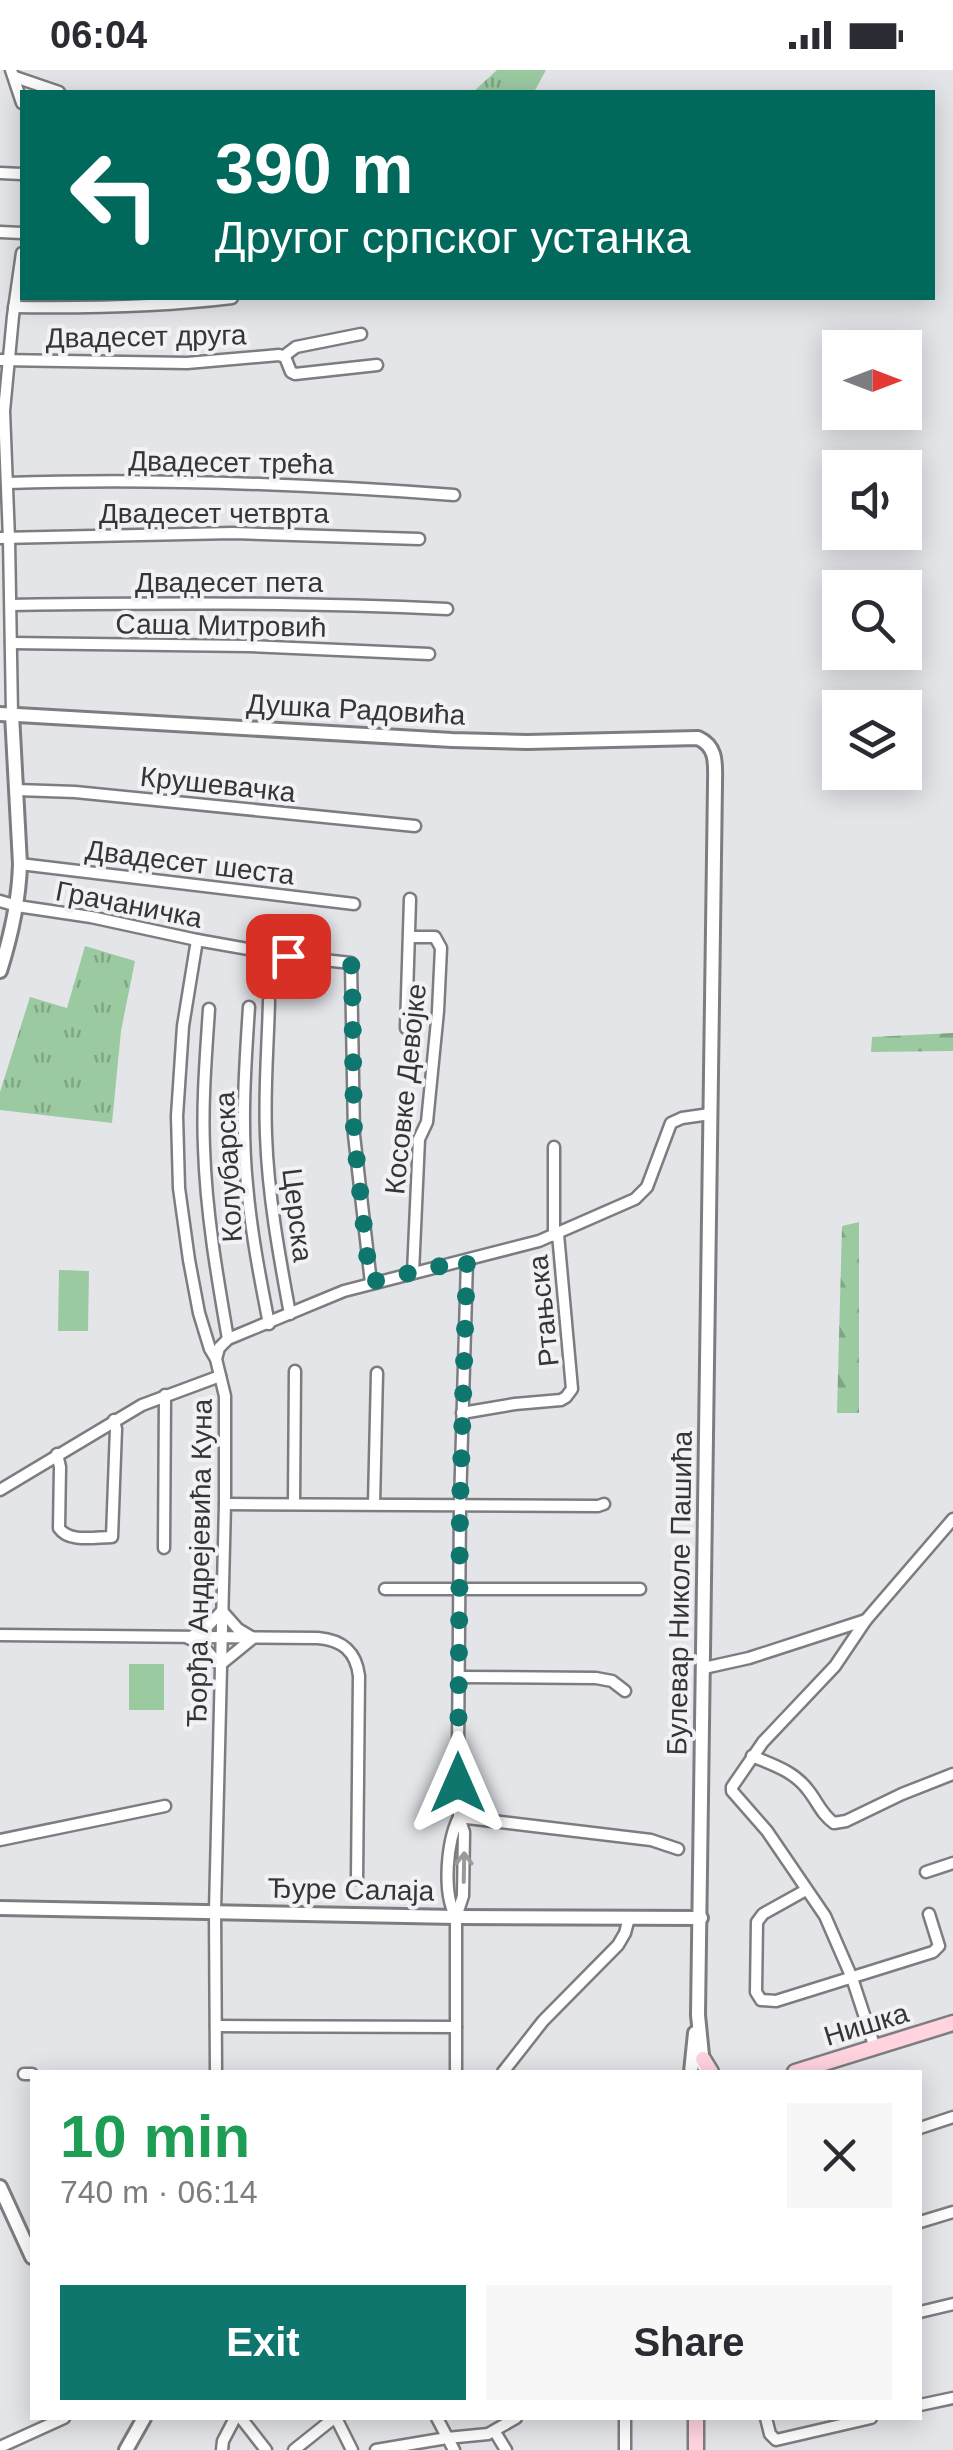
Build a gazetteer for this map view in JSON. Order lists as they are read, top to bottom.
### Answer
{
  "streets": {
    "main road": ["Нишка"],
    "street": [
      "Двадесет друга",
      "Двадесет трећа",
      "Двадесет четврта",
      "Двадесет пета",
      "Саша Митровић",
      "Душка Радовића",
      "Крушевачка",
      "Двадесет шеста",
      "Грачаничка",
      "Косовке Девојке",
      "Колубарска",
      "Церска",
      "Ртањска",
      "Ђорђа Андрејевића Куна",
      "Булевар Николе Пашића",
      "Ђуре Салаја"
    ]
  },
  "crossings": [
    ["Душка Радовића", "Булевар Николе Пашића"],
    ["Грачаничка", "Ђорђа Андрејевића Куна"],
    ["Ђорђа Андрејевића Куна", "Ђуре Салаја"],
    ["Булевар Николе Пашића", "Ђуре Салаја"]
  ],
  "north": "right",
  "page": {
    "status": "06:04",
    "turn": ["390 m", "Другог српског устанка"],
    "heading": ["10 min", "740 m · 06:14"],
    "buttons": ["Exit", "Share"]
  }
}
